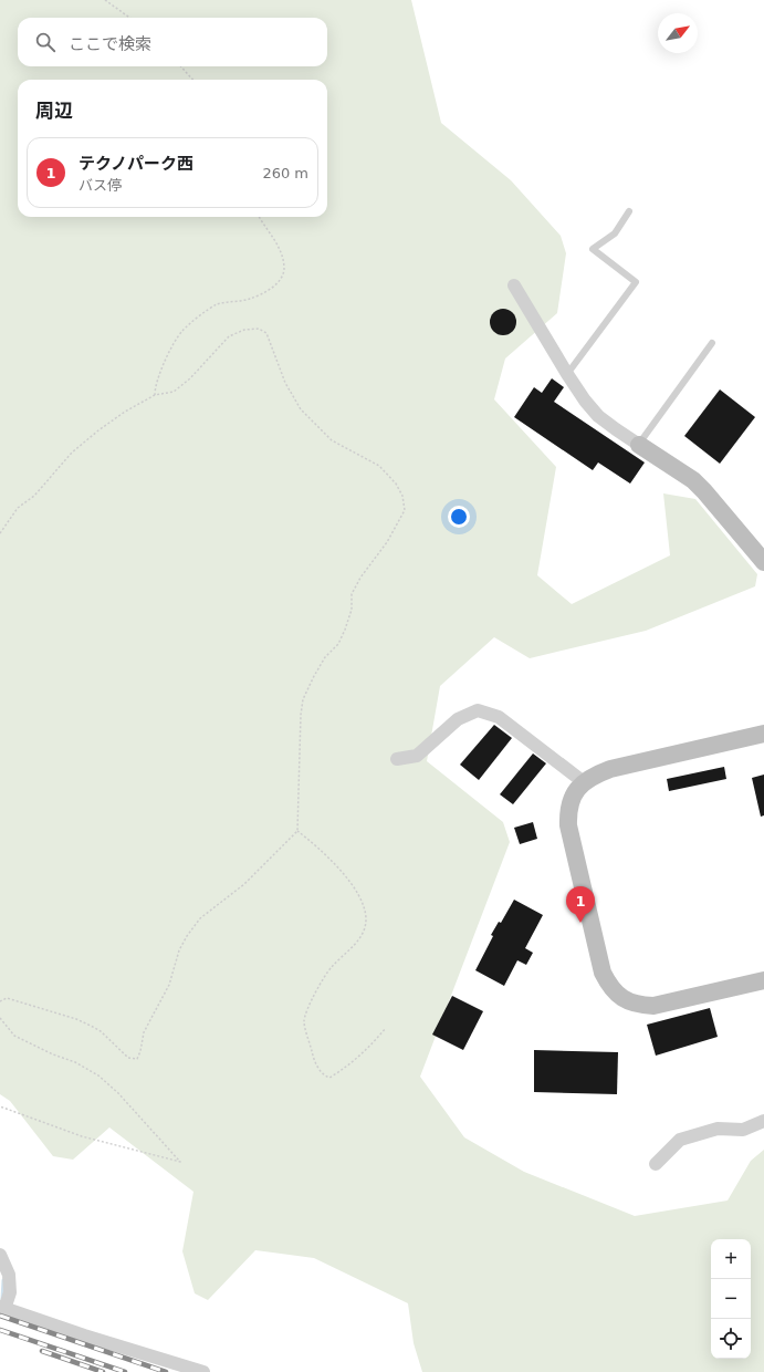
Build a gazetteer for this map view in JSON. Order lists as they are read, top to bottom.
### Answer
{
  "north": "top right",
  "page": {
    "search": "ここで検索",
    "heading": "周辺",
    "list": [
      {
        "mark": "1",
        "name": "テクノパーク西",
        "note": "バス停",
        "value": "260 m"
      }
    ],
    "pins": "1",
    "map_buttons": ["+", "−"]
  }
}
